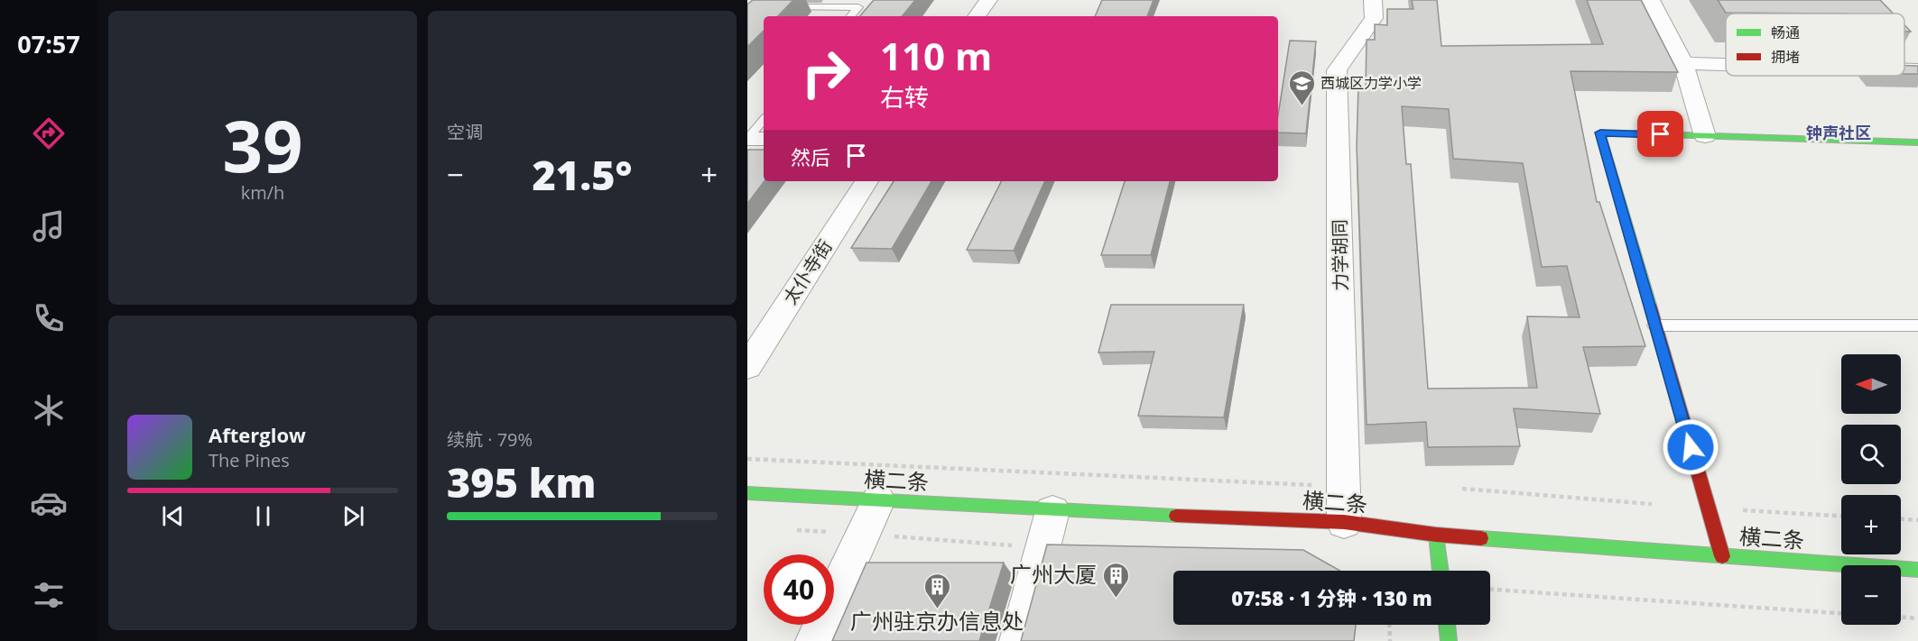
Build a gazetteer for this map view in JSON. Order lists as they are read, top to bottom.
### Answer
{
  "streets": {
    "street": ["力学胡同", "太仆寺街", "横二条"]
  },
  "crossings": [
    ["力学胡同", "横二条"]
  ],
  "districts": ["钟声社区"],
  "places": {
    "school or university": ["西城区力学小学"],
    "building": ["广州大厦", "广州驻京办信息处"]
  },
  "legend": ["畅通", "拥堵"],
  "north": "left",
  "page": {
    "tabs": "07:57",
    "tile": [
      ["39", "km/h"],
      "空调",
      ["续航 · 79%", "395 km"]
    ],
    "turn": ["110 m", "右转"],
    "then": "然后",
    "heat": ["−", "21.5°", "+"],
    "map_buttons": ["+", "−"],
    "song": ["Afterglow", "The Pines"],
    "limit": "40",
    "trip": "07:58 · 1 分钟 · 130 m"
  }
}
